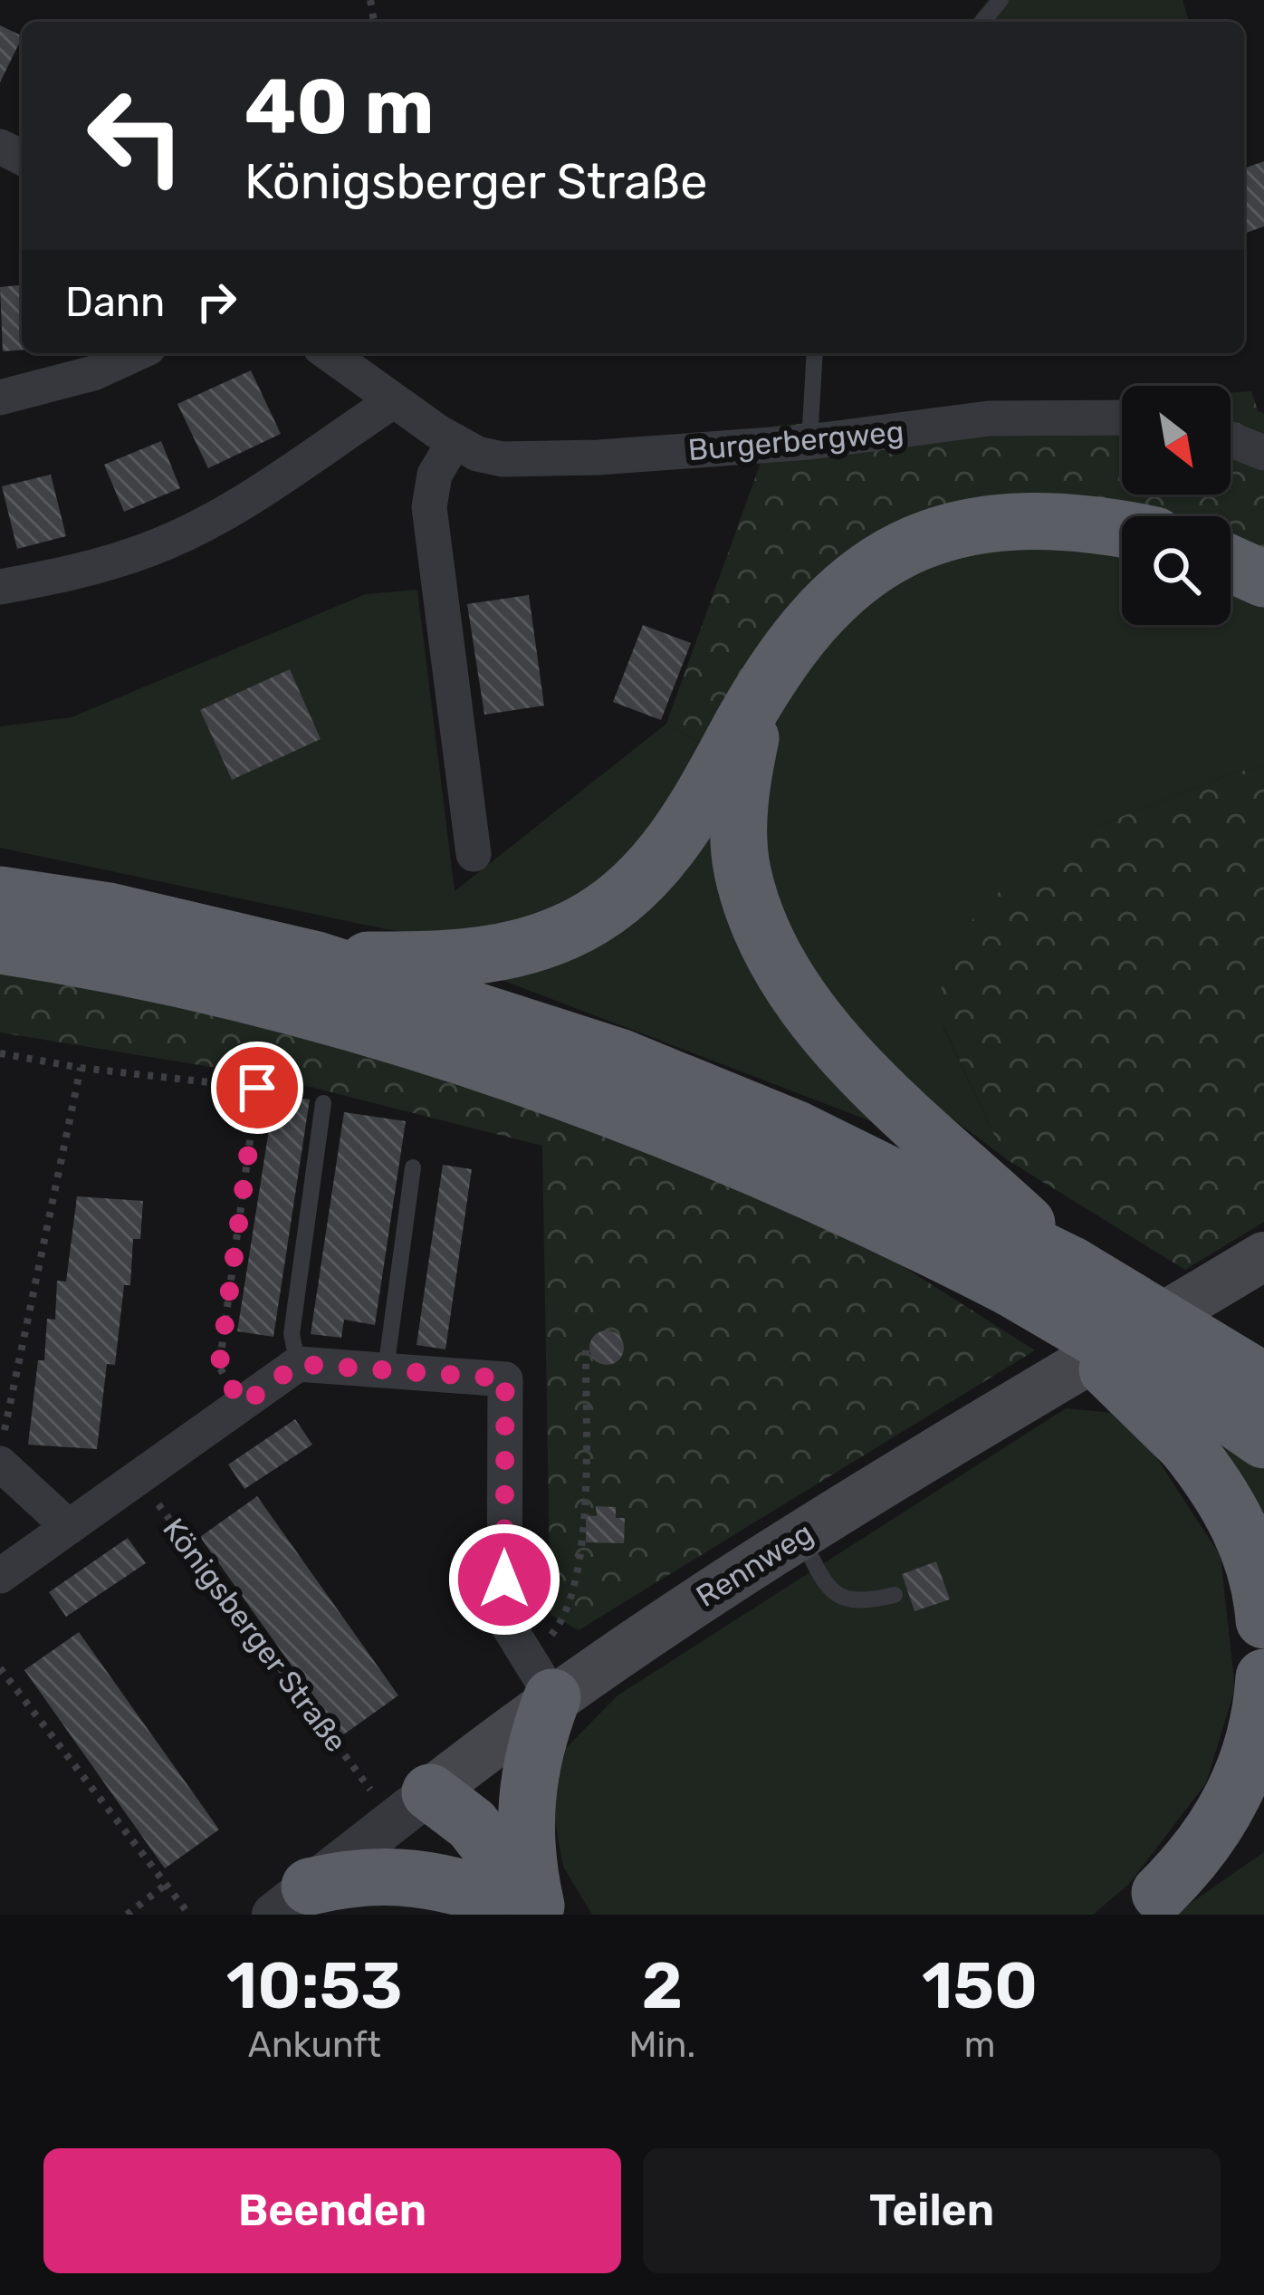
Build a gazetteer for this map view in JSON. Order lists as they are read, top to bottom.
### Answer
{
  "streets": {
    "main road": ["Rennweg"],
    "street": ["Burgerbergweg"],
    "path": ["Königsberger Straße"]
  },
  "north": "bottom right",
  "page": {
    "turn": ["40 m", "Königsberger Straße"],
    "then": "Dann",
    "eta": [
      "10:53",
      "Ankunft",
      "2",
      "Min.",
      "150",
      "m"
    ],
    "buttons": ["Beenden", "Teilen"]
  }
}
